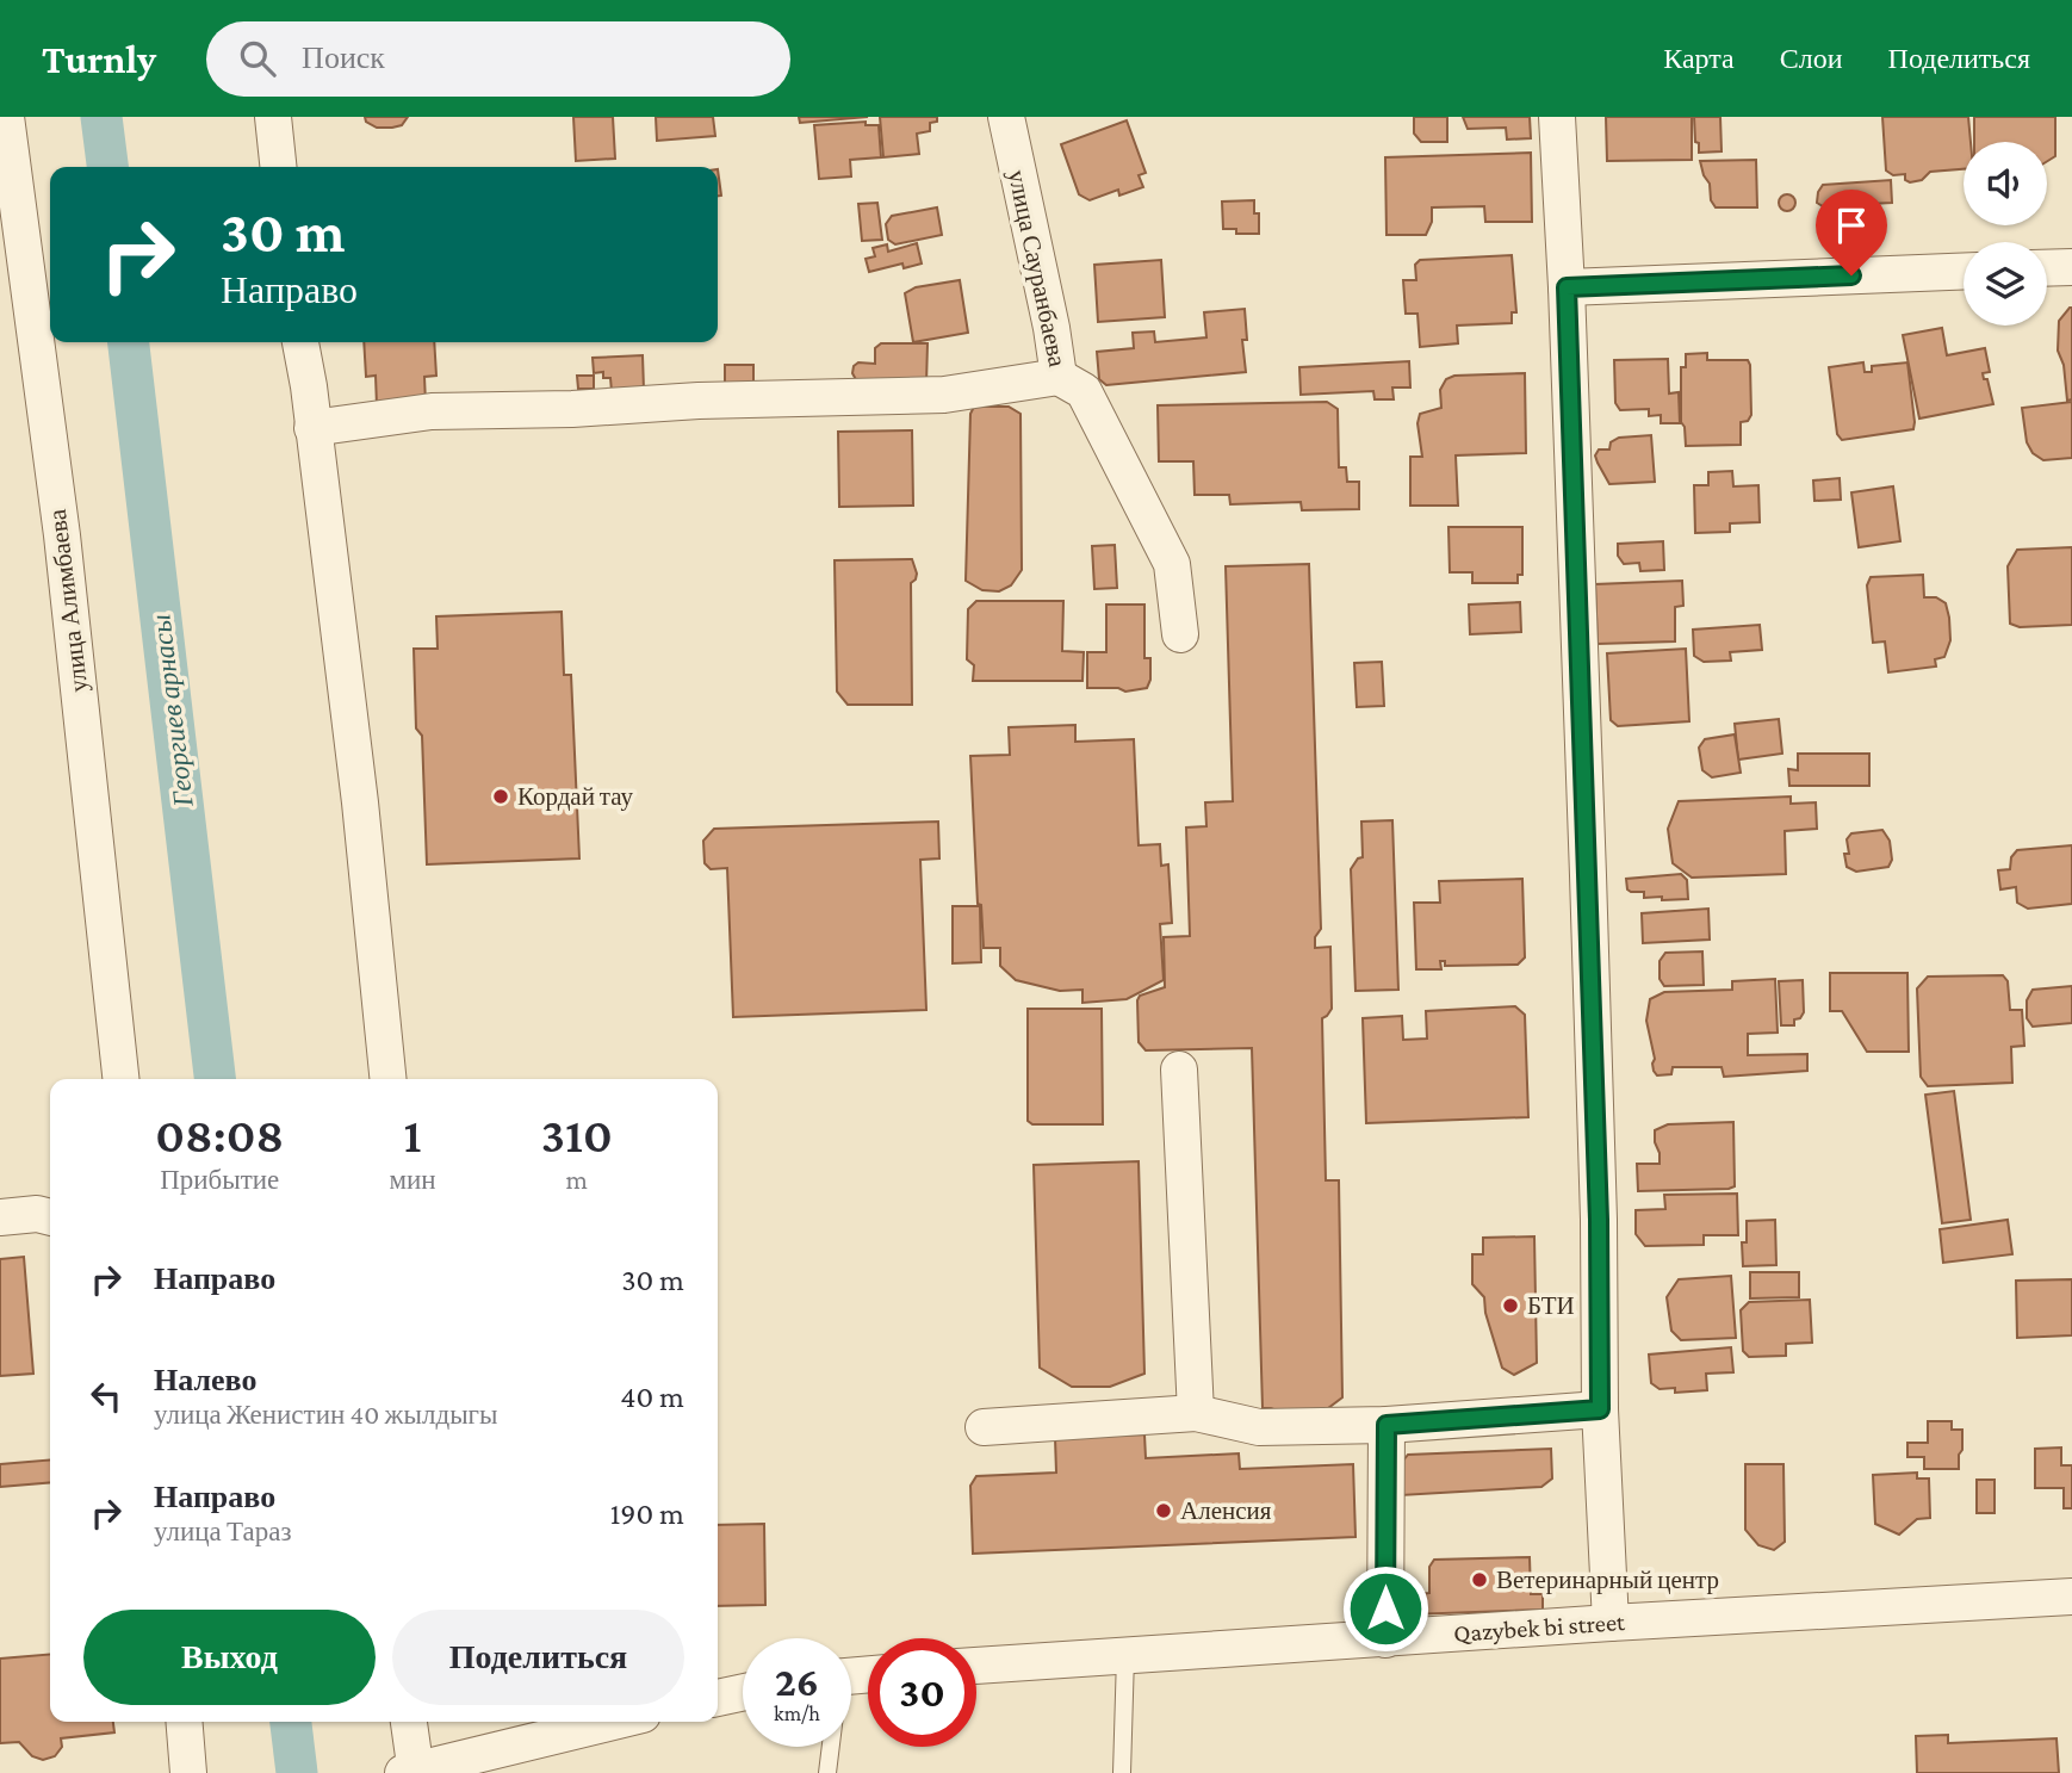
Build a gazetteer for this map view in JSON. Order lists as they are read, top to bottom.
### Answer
{
  "streets": {
    "street": ["улица Сауранбаева", "улица Алимбаева", "Qazybek bi street"]
  },
  "water": ["Георгиев арнасы"],
  "places": [
    "Кордай тау",
    "БТИ",
    "Аленсия",
    "Ветеринарный центр"
  ],
  "page": {
    "header": "Turnly",
    "search": "Поиск",
    "nav": ["Карта", "Слои", "Поделиться"],
    "turn": ["30 m", "Направо"],
    "eta": [
      "08:08",
      "Прибытие",
      "1",
      "мин",
      "310",
      "m"
    ],
    "list": [
      {
        "name": "Направо",
        "value": "30 m"
      },
      {
        "name": "Налево",
        "note": "улица Женистин 40 жылдыгы",
        "value": "40 m"
      },
      {
        "name": "Направо",
        "note": "улица Тараз",
        "value": "190 m"
      }
    ],
    "buttons": ["Выход", "Поделиться"],
    "speed": "26 km/h",
    "limit": "30"
  }
}
